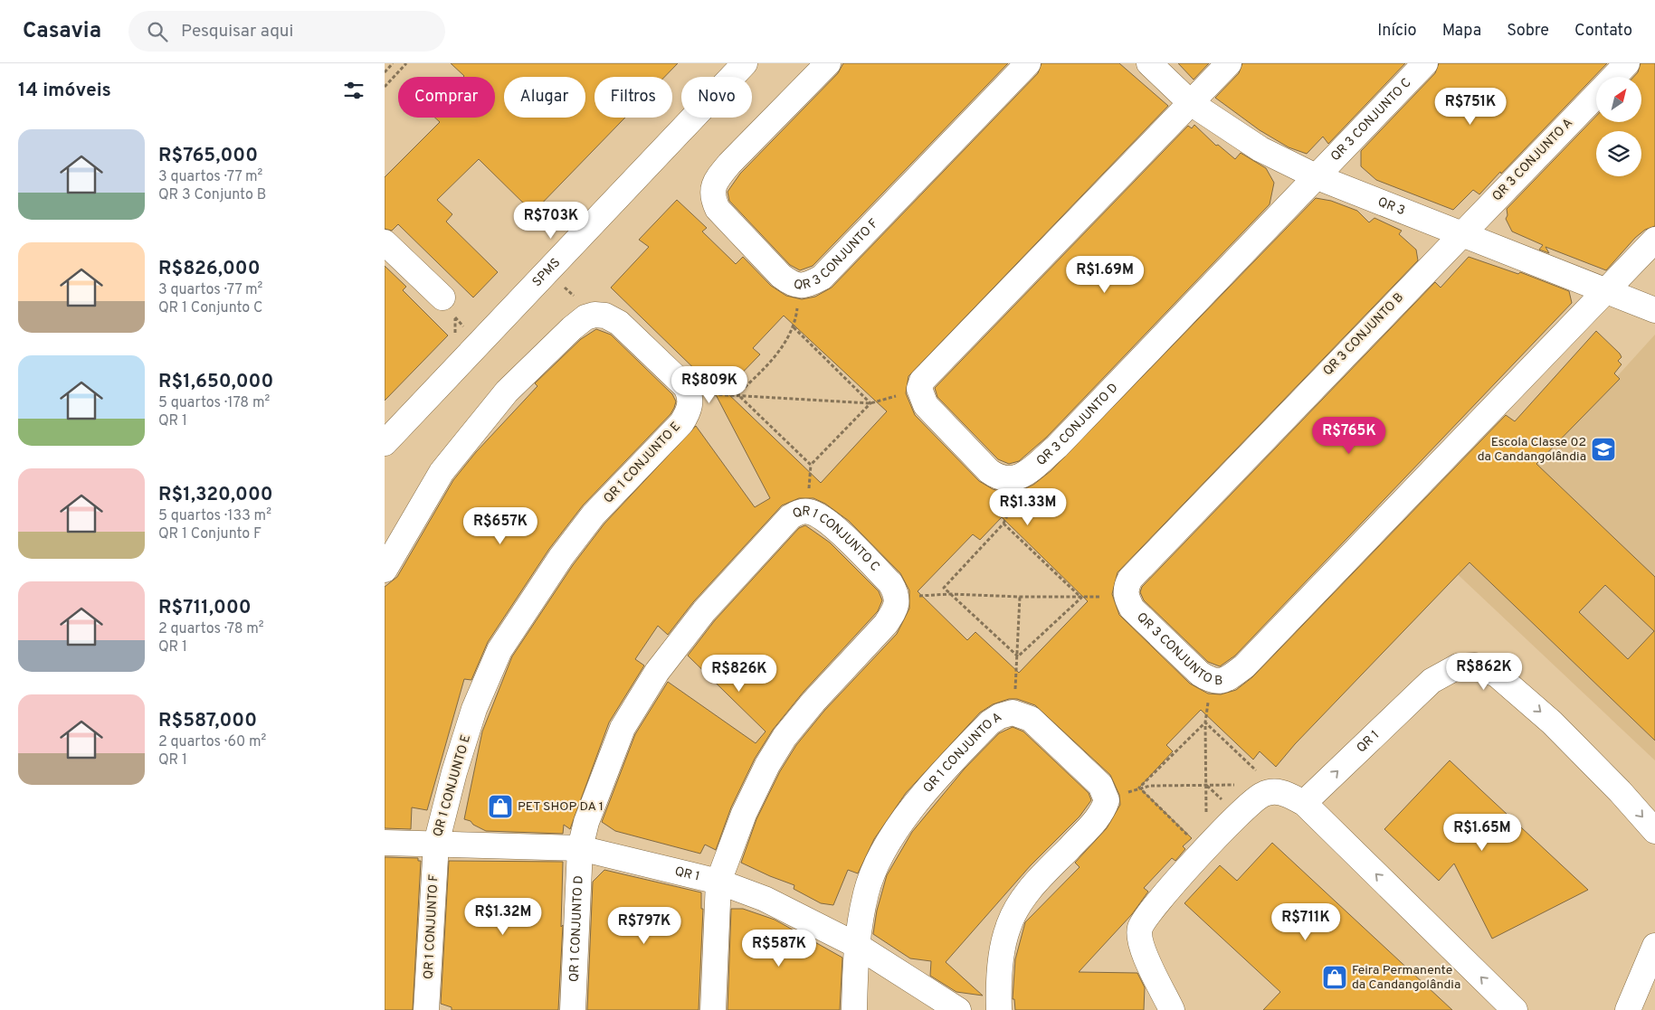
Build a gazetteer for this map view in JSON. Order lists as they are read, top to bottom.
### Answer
{
  "streets": {
    "street": [
      "QR 3 CONJUNTO C",
      "QR 3 CONJUNTO A",
      "QR 3",
      "QR 3 CONJUNTO F",
      "SPMS",
      "QR 3 CONJUNTO B",
      "QR 3 CONJUNTO D",
      "QR 1 CONJUNTO E",
      "QR 1 CONJUNTO C",
      "QR 1",
      "QR 1 CONJUNTO A",
      "QR 1 CONJUNTO F",
      "QR 1 CONJUNTO D"
    ]
  },
  "crossings": [
    ["QR 3 CONJUNTO C", "QR 3"],
    ["QR 3 CONJUNTO C", "QR 3 CONJUNTO D"],
    ["QR 3 CONJUNTO A", "QR 3"],
    ["QR 3 CONJUNTO A", "QR 3 CONJUNTO B"],
    ["QR 3", "QR 3 CONJUNTO B"],
    ["QR 3", "QR 3 CONJUNTO D"],
    ["QR 1 CONJUNTO E", "QR 1"],
    ["QR 1 CONJUNTO E", "QR 1 CONJUNTO F"],
    ["QR 1 CONJUNTO C", "QR 1"],
    ["QR 1 CONJUNTO C", "QR 1 CONJUNTO D"],
    ["QR 1", "QR 1 CONJUNTO A"],
    ["QR 1", "QR 1 CONJUNTO F"],
    ["QR 1", "QR 1 CONJUNTO D"]
  ],
  "places": {
    "school or university": ["Escola Classe 02 da Candangolândia"],
    "shop": ["PET SHOP DA 1", "Feira Permanente da Candangolândia"]
  },
  "north": "top right",
  "page": {
    "header": "Casavia",
    "search": "Pesquisar aqui",
    "nav": [
      "Início",
      "Mapa",
      "Sobre",
      "Contato"
    ],
    "heading": "14 imóveis",
    "chip": [
      "Comprar",
      "Alugar",
      "Filtros",
      "Novo"
    ],
    "price": [
      "R$751K",
      "R$703K",
      "R$1.69M",
      "R$809K",
      "R$765K",
      "R$1.33M",
      "R$657K",
      "R$862K",
      "R$826K",
      "R$1.65M",
      "R$1.32M",
      "R$711K",
      "R$797K",
      "R$587K"
    ],
    "list": [
      {
        "name": "R$765,000",
        "note": "3 quartos · 77 m² · QR 3 Conjunto B"
      },
      {
        "name": "R$826,000",
        "note": "3 quartos · 77 m² · QR 1 Conjunto C"
      },
      {
        "name": "R$1,650,000",
        "note": "5 quartos · 178 m² · QR 1"
      },
      {
        "name": "R$1,320,000",
        "note": "5 quartos · 133 m² · QR 1 Conjunto F"
      },
      {
        "name": "R$711,000",
        "note": "2 quartos · 78 m² · QR 1"
      },
      {
        "name": "R$587,000",
        "note": "2 quartos · 60 m² · QR 1"
      }
    ]
  }
}
